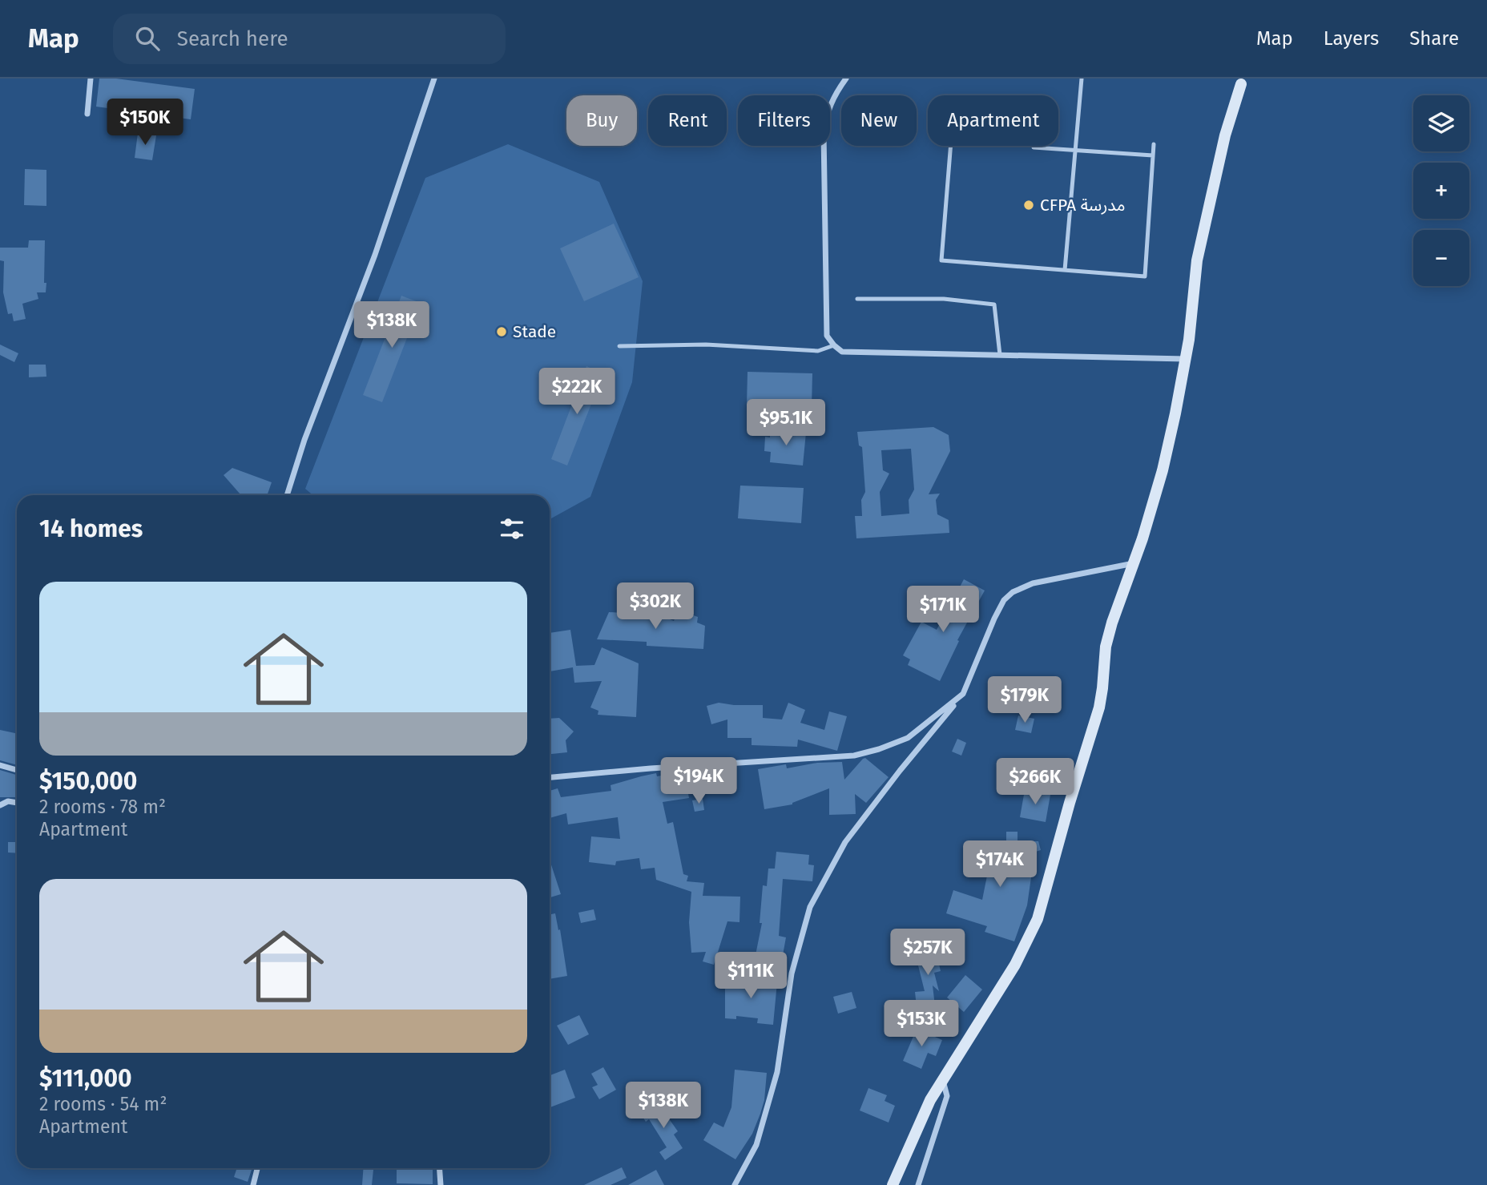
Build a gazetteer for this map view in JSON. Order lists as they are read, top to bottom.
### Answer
{
  "places": ["CFPA مدرسة", "Stade"],
  "page": {
    "header": "Map",
    "search": "Search here",
    "nav": ["Map", "Layers", "Share"],
    "map_buttons": ["+", "−"],
    "chip": [
      "Buy",
      "Rent",
      "Filters",
      "New",
      "Apartment"
    ],
    "price": [
      "$150K",
      "$138K",
      "$222K",
      "$95.1K",
      "$302K",
      "$171K",
      "$179K",
      "$194K",
      "$266K",
      "$174K",
      "$257K",
      "$111K",
      "$153K",
      "$138K"
    ],
    "heading": "14 homes",
    "list": [
      {
        "name": "$150,000",
        "note": "2 rooms · 78 m² · Apartment"
      },
      {
        "name": "$111,000",
        "note": "2 rooms · 54 m² · Apartment"
      }
    ]
  }
}
